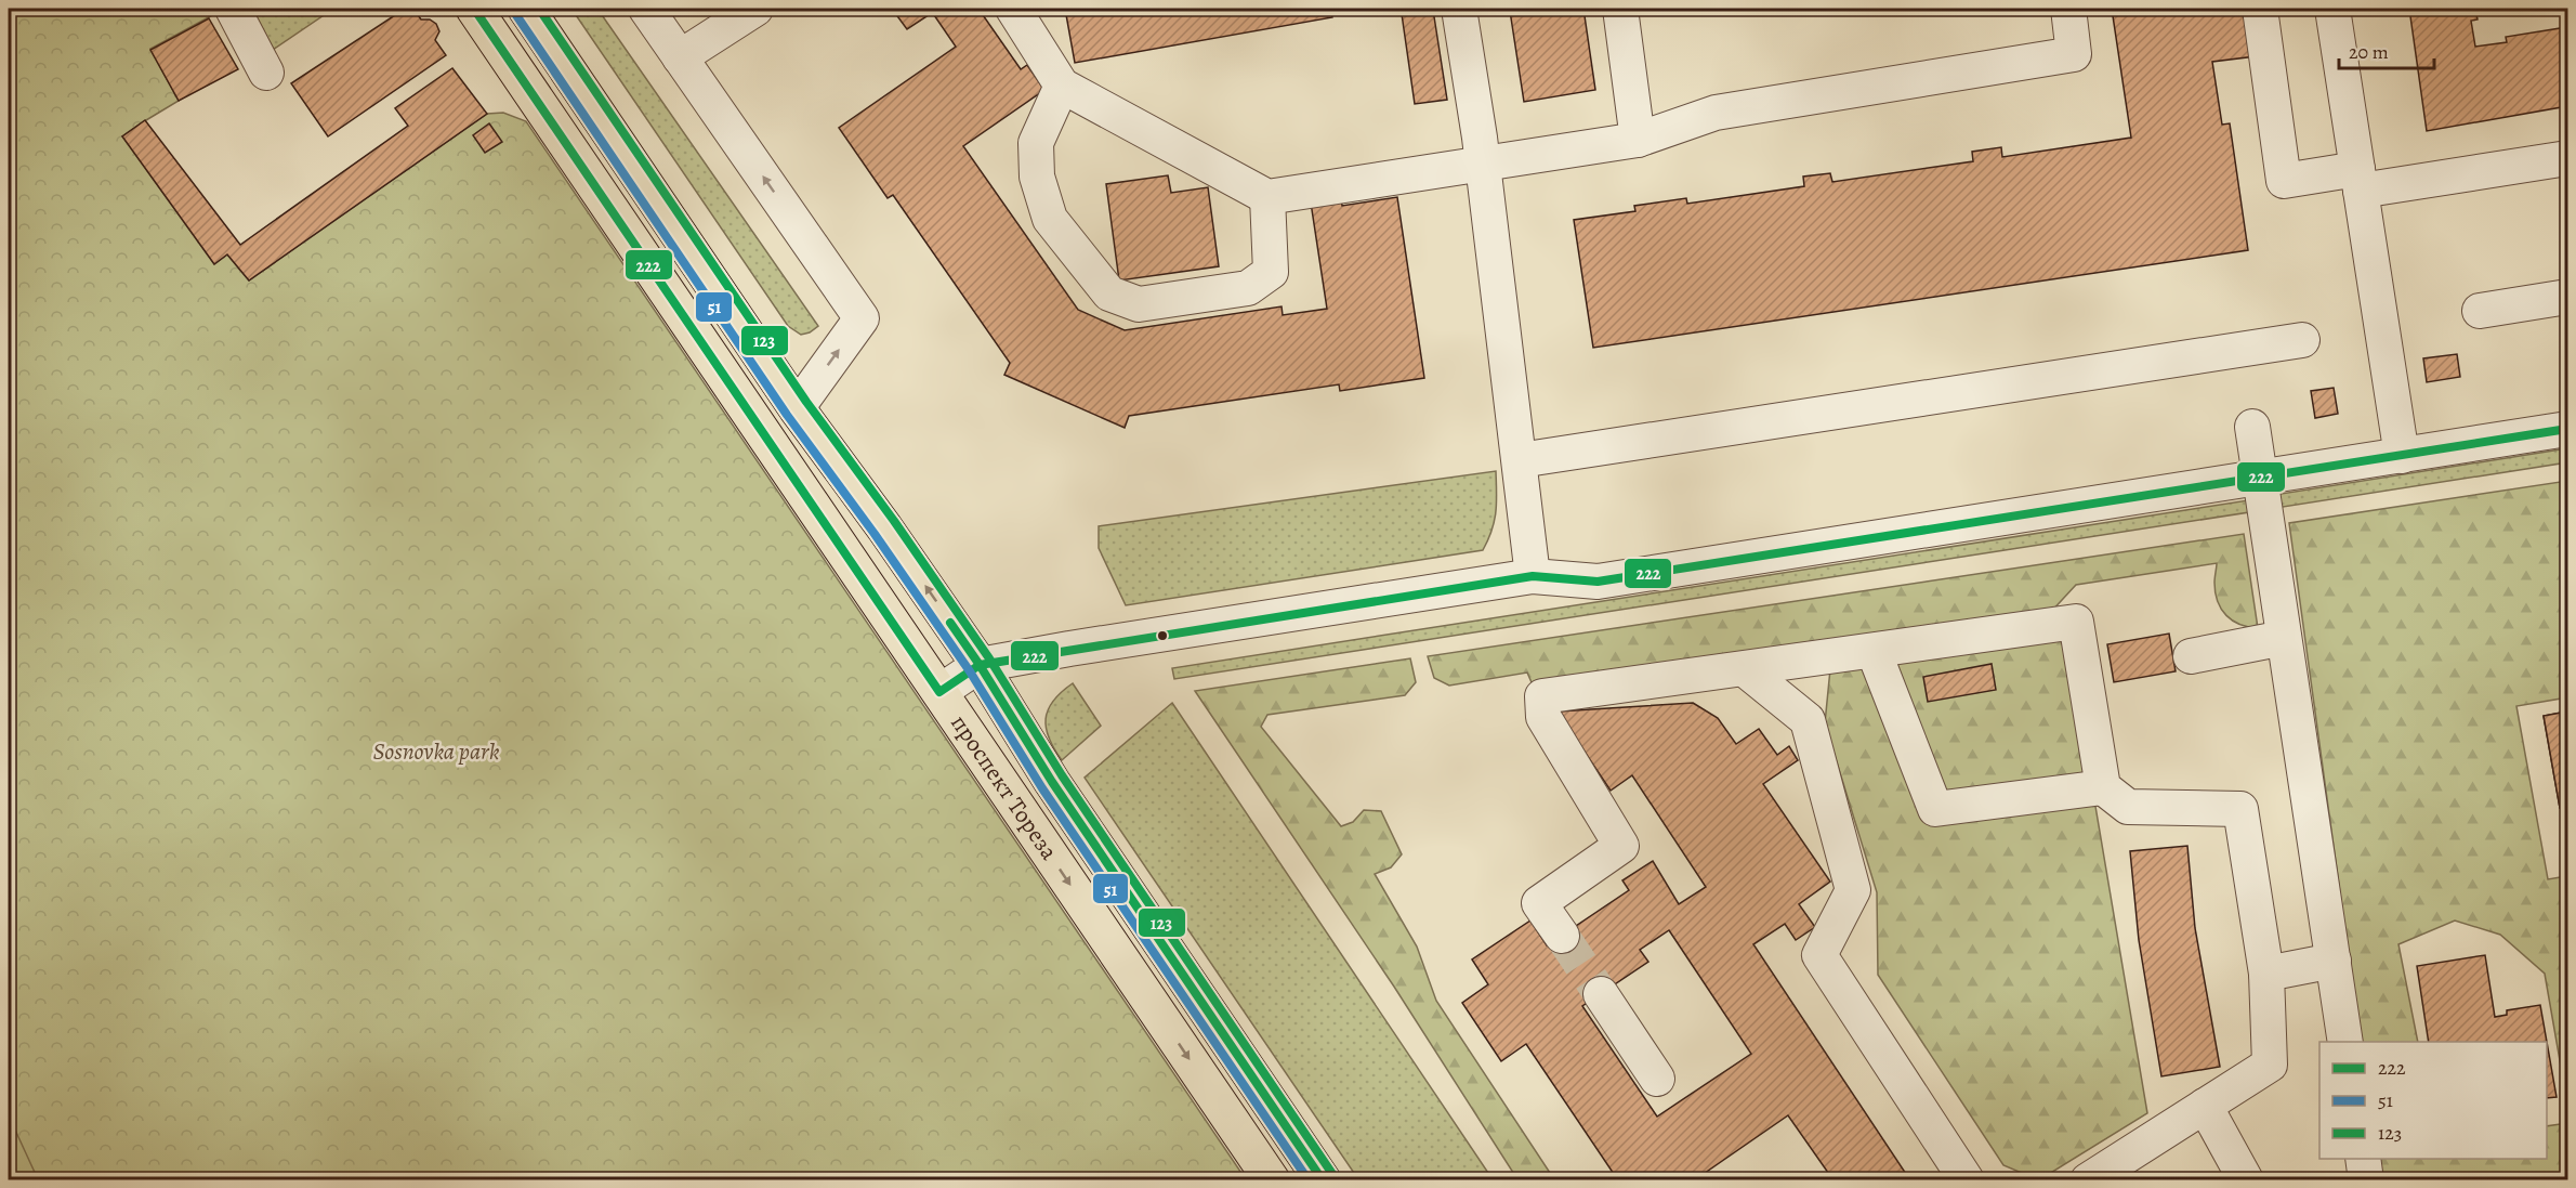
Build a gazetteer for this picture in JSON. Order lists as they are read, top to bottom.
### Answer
{
  "streets": {
    "main road": ["проспект Тореза"]
  },
  "parks": ["Sosnovka park"],
  "lines": ["transit line 222", "transit line 123", "transit line 51"],
  "legend": ["222", "51", "123"],
  "scale_bar": "20 m"
}
